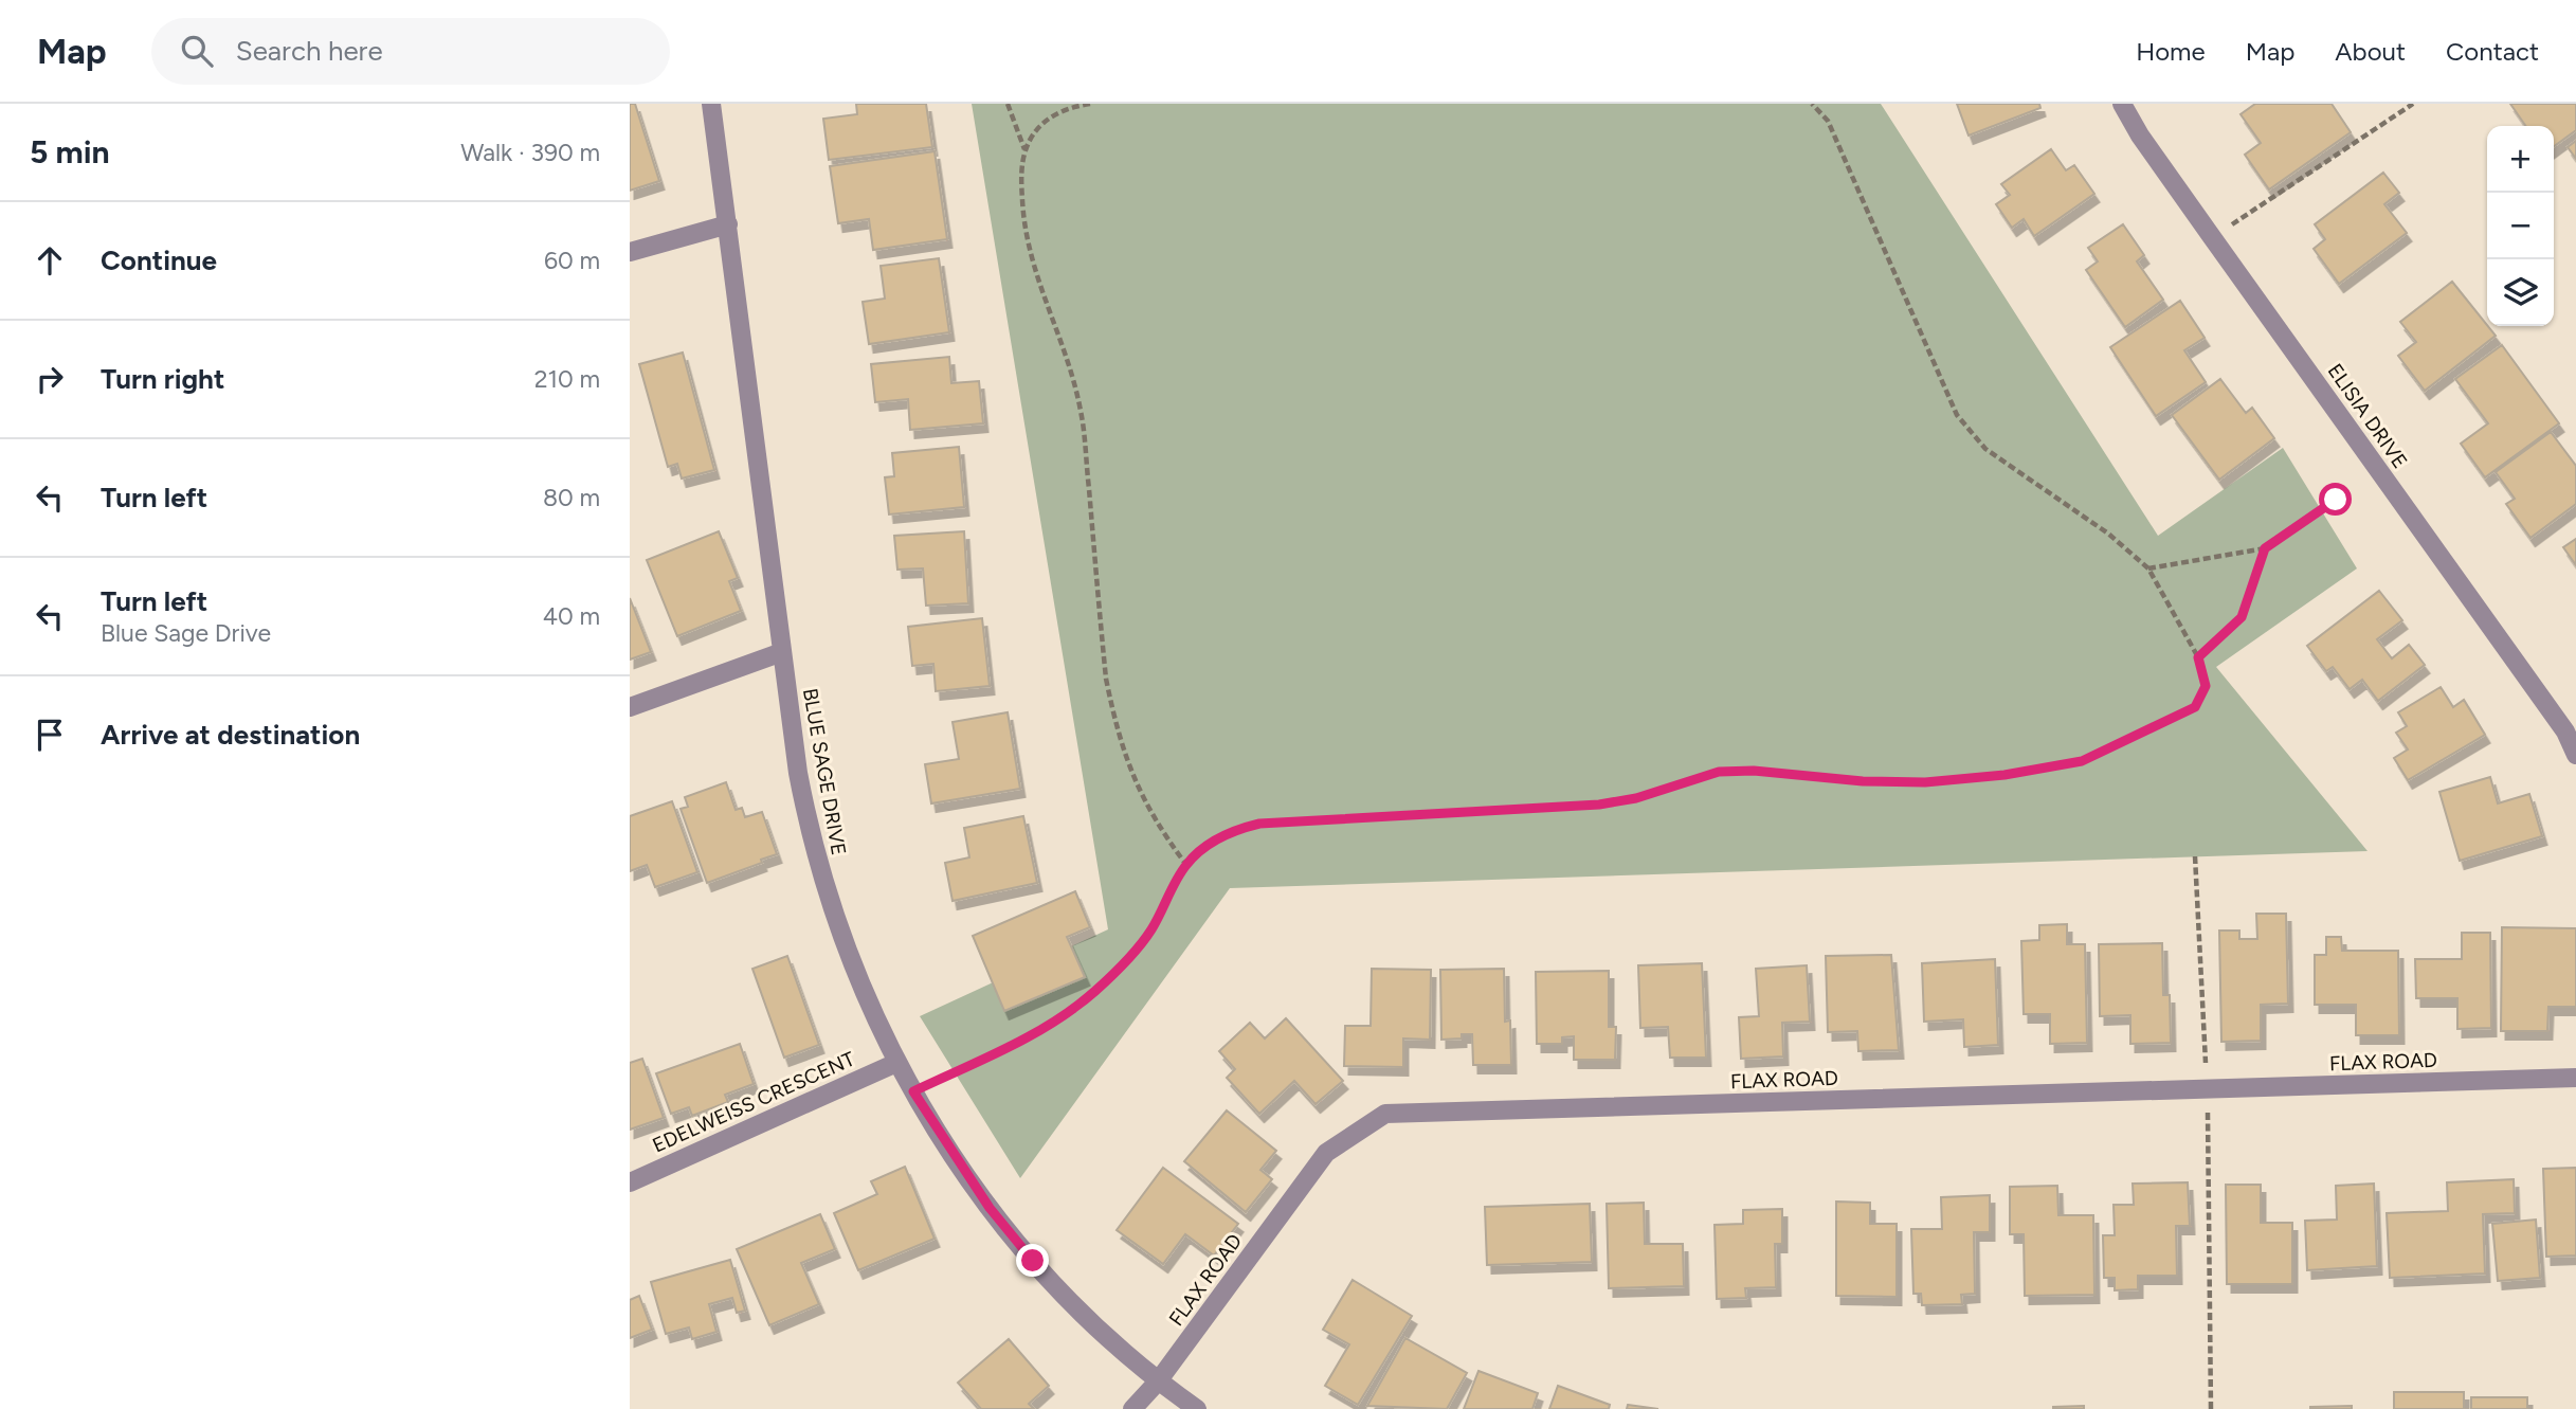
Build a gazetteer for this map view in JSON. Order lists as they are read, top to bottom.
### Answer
{
  "streets": {
    "street": [
      "ELISIA DRIVE",
      "BLUE SAGE DRIVE",
      "FLAX ROAD",
      "EDELWEISS CRESCENT"
    ]
  },
  "crossings": [
    ["BLUE SAGE DRIVE", "FLAX ROAD"],
    ["BLUE SAGE DRIVE", "EDELWEISS CRESCENT"]
  ],
  "page": {
    "header": "Map",
    "search": "Search here",
    "nav": [
      "Home",
      "Map",
      "About",
      "Contact"
    ],
    "heading": ["5 min", "Walk · 390 m"],
    "map_buttons": ["+", "−"],
    "list": [
      ["Continue", "60 m"],
      ["Turn right", "210 m"],
      ["Turn left", "80 m"],
      ["Turn left", "Blue Sage Drive", "40 m"],
      "Arrive at destination"
    ]
  }
}
